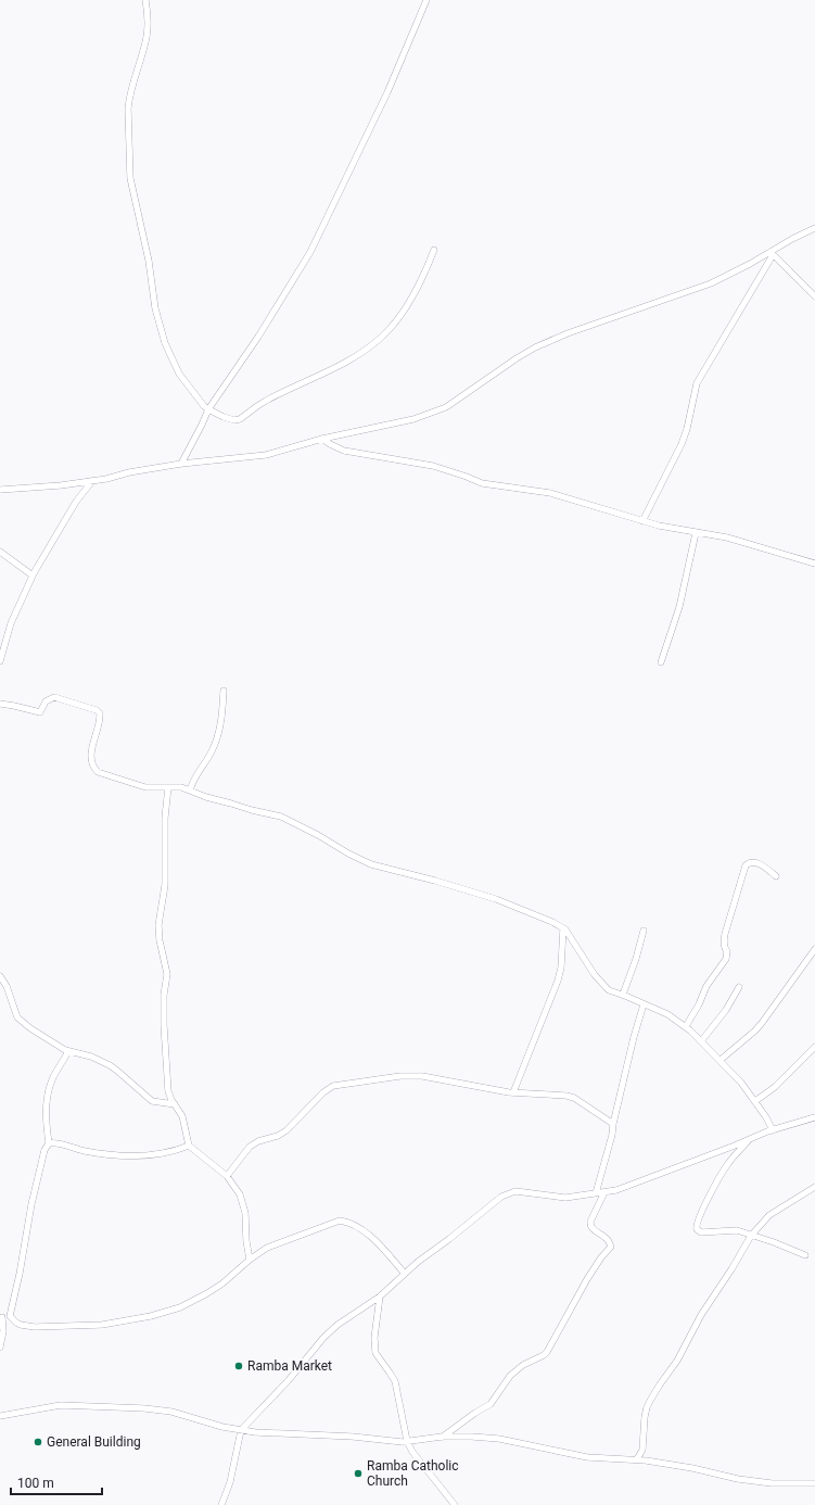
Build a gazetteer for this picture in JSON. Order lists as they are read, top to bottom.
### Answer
{
  "places": ["Ramba Market", "General Building", "Ramba Catholic Church"],
  "scale_bar": "100 m"
}
